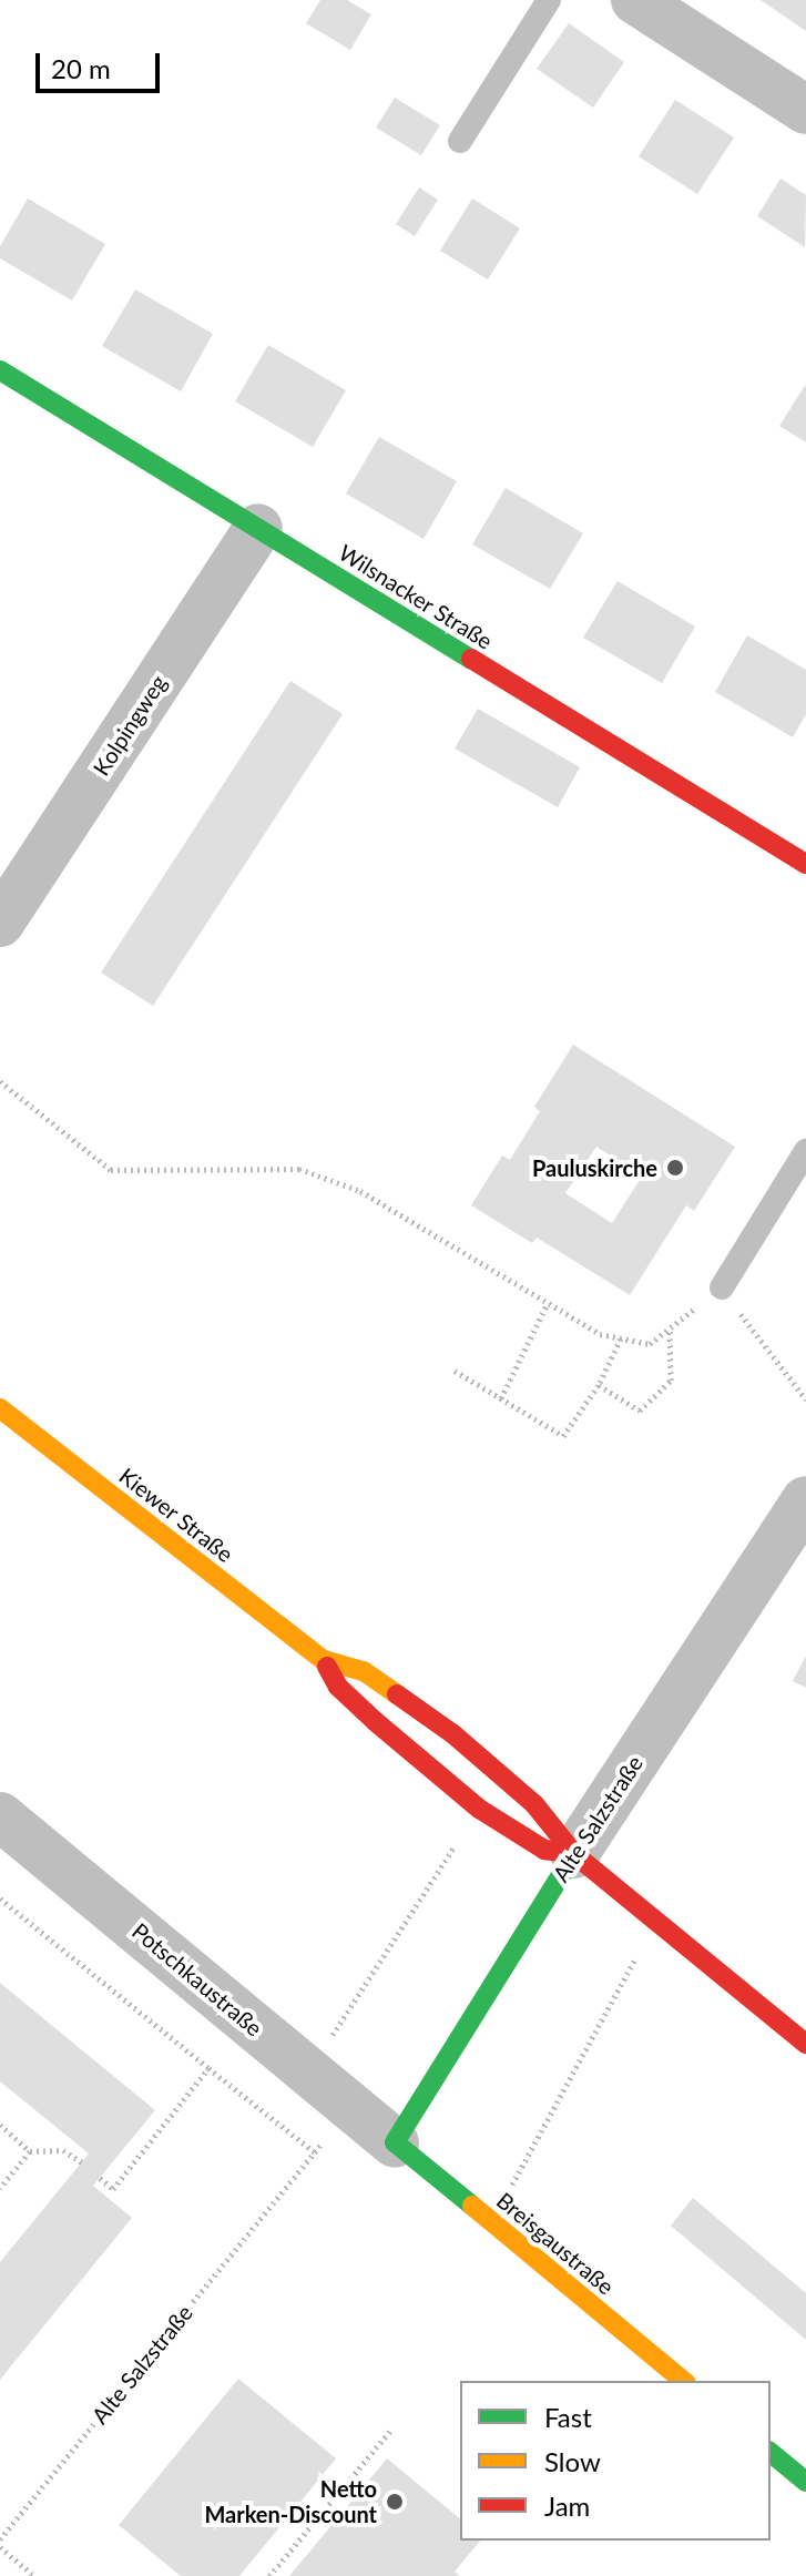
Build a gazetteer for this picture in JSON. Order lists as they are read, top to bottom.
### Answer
{
  "streets": {
    "street": [
      "Wilsnacker Straße",
      "Kolpingweg",
      "Kiewer Straße",
      "Alte Salzstraße",
      "Potschkaustraße",
      "Breisgaustraße"
    ]
  },
  "crossings": [
    ["Wilsnacker Straße", "Kolpingweg"],
    ["Kiewer Straße", "Alte Salzstraße"],
    ["Alte Salzstraße", "Potschkaustraße"],
    ["Alte Salzstraße", "Breisgaustraße"],
    ["Potschkaustraße", "Breisgaustraße"]
  ],
  "places": ["Pauluskirche", "Netto Marken-Discount"],
  "legend": ["Fast", "Slow", "Jam"],
  "scale_bar": "20 m"
}
